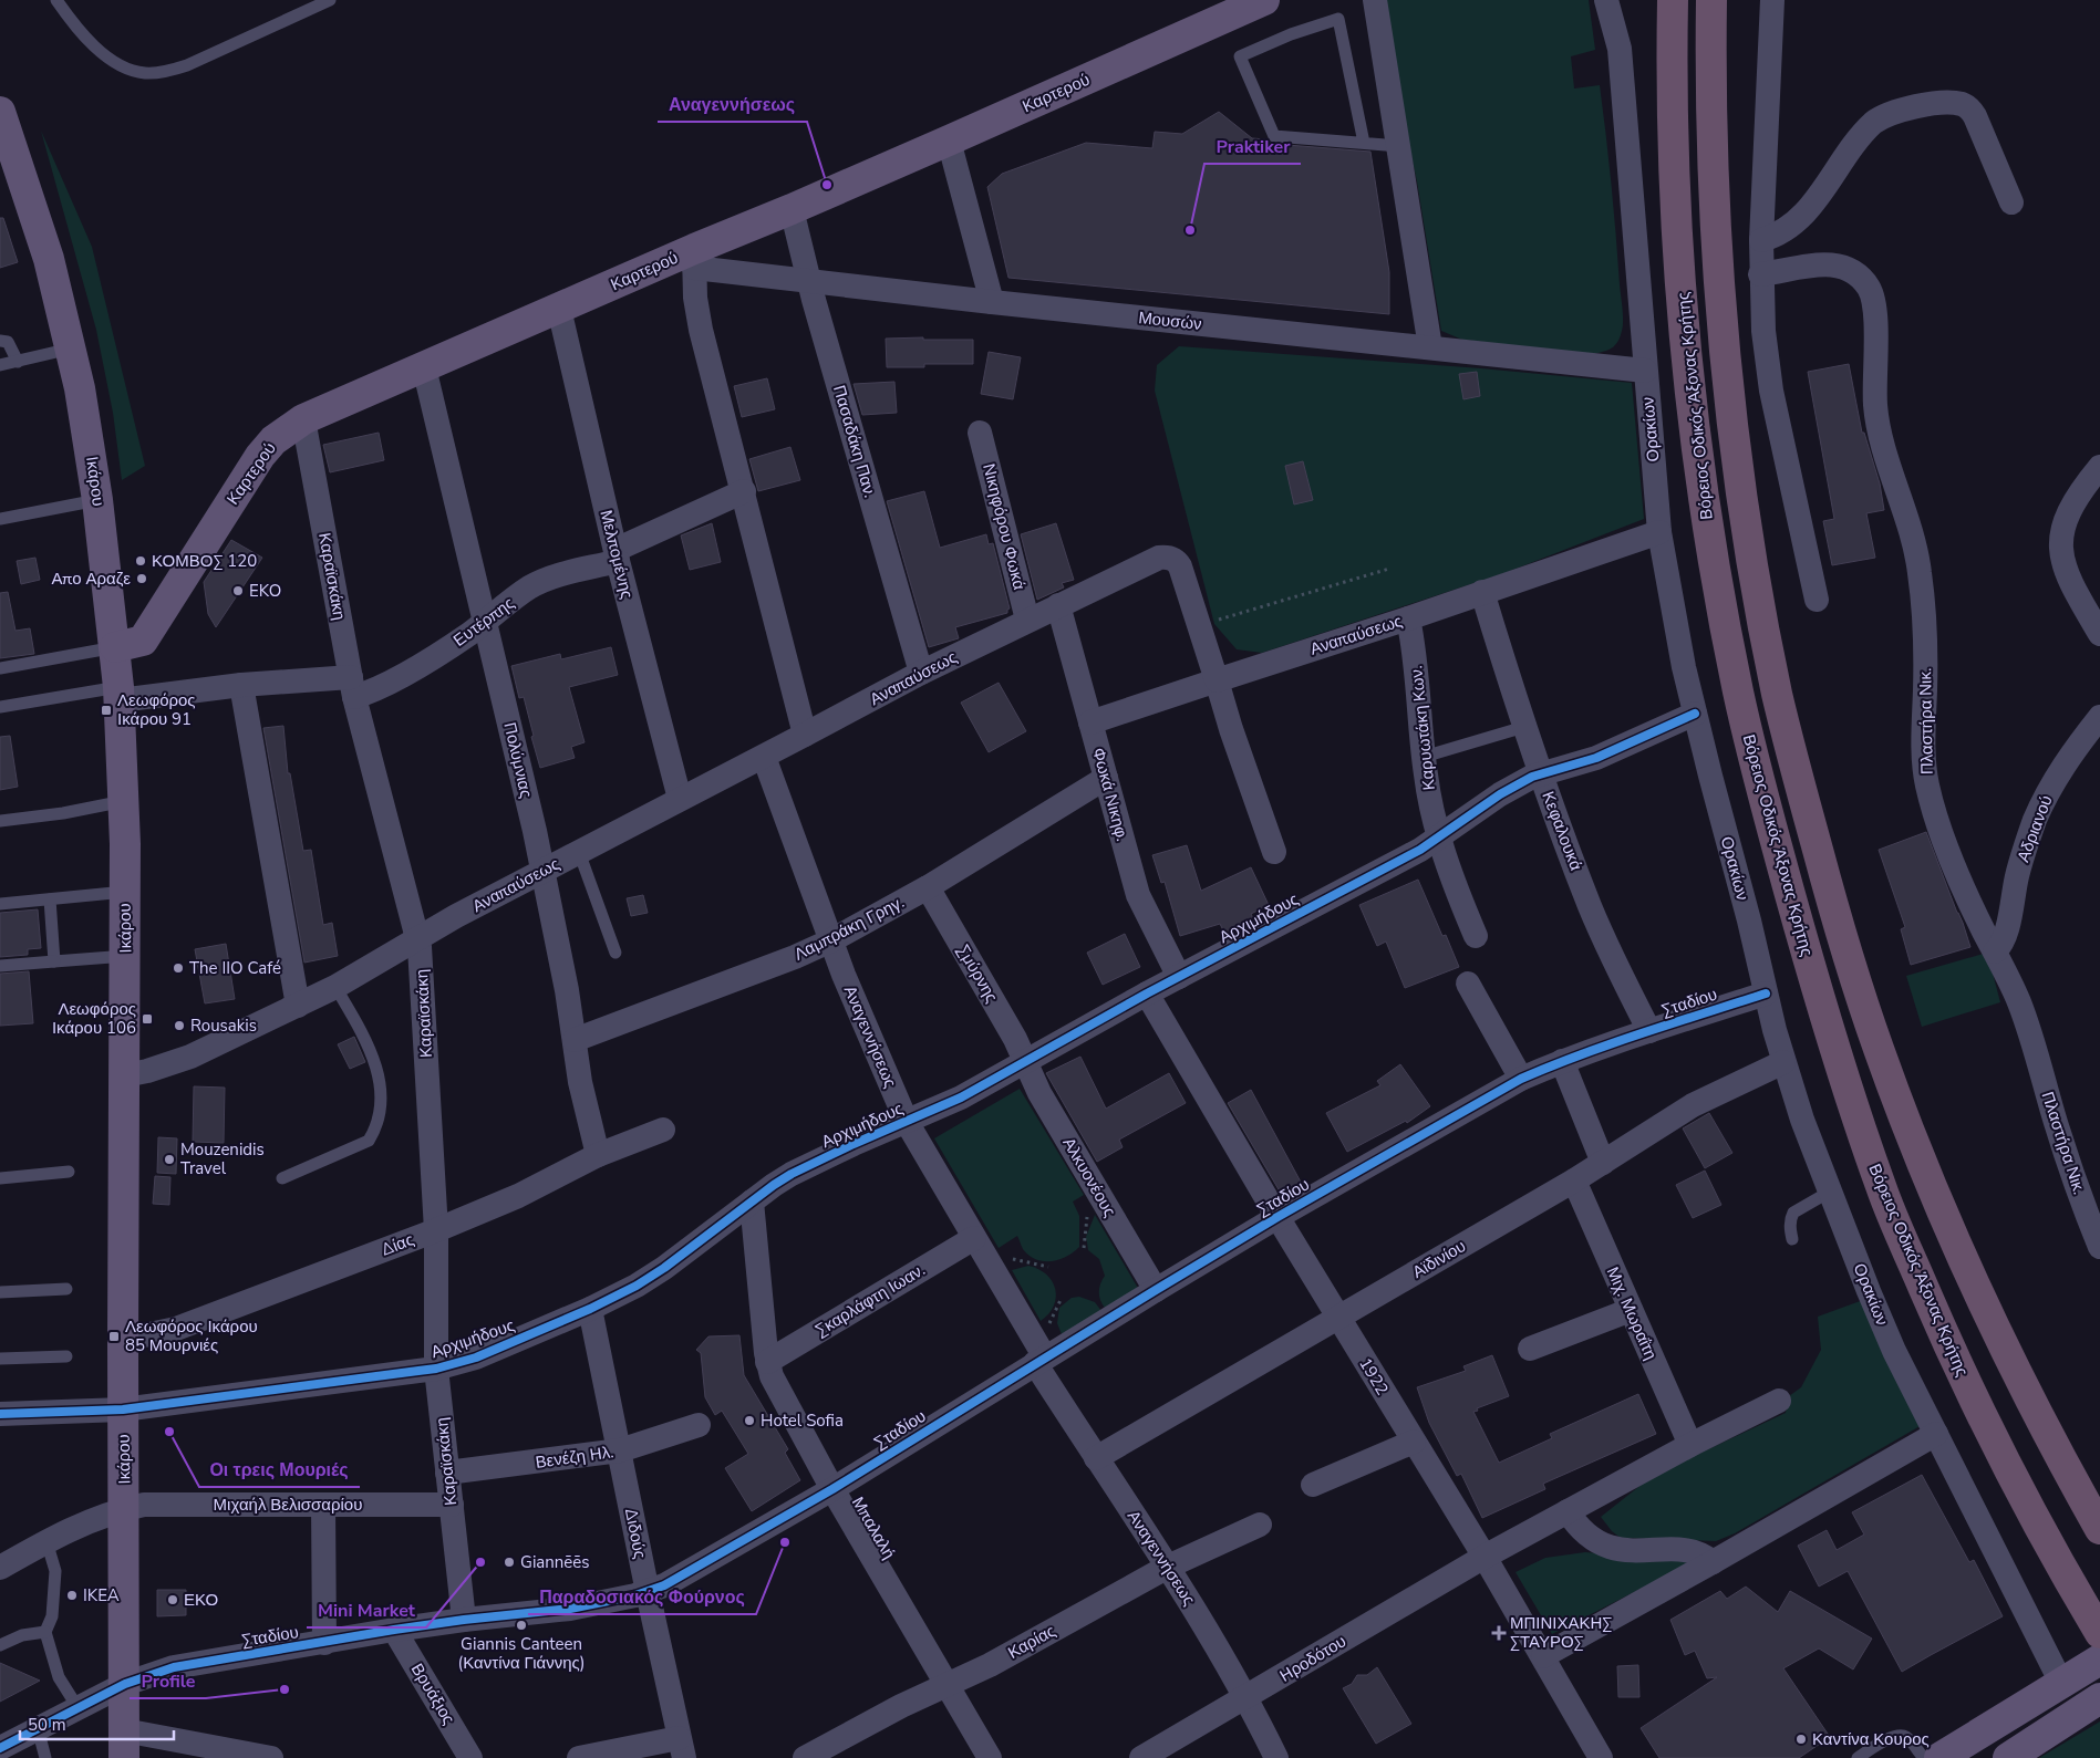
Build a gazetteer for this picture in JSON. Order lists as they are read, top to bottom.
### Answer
{
  "streets": {
    "highway": ["Βόρειος Οδικός Άξονας Κρήτης"],
    "main road": ["Καρτερού", "Ικάρου"],
    "street": [
      "Μουσών",
      "Ορακίων",
      "Πασαδάκη Παν.",
      "Νικηφόρου Φωκά",
      "Μελπομένης",
      "Καραϊσκάκη",
      "Ευτέρπης",
      "Αναπαύσεως",
      "Πλαστήρα Νικ.",
      "Καρυωτάκη Κων.",
      "Πολύμνιας",
      "Φωκά Νικηφ.",
      "Αδριανού",
      "Κεφαλουκά",
      "Αρχιμήδους",
      "Λαμπράκη Γρηγ.",
      "Σμύρνης",
      "Σταδίου",
      "Αναγεννήσεως",
      "Αλκυονέους",
      "Δίας",
      "Αϊδινίου",
      "Σκαρλάφτη Ιωαν.",
      "Μιχ. Μωραΐτη",
      "1922",
      "Βενέζη Ηλ.",
      "Μιχαήλ Βελισσαρίου",
      "Μπαλαλή",
      "Διδούς",
      "Καρίας",
      "Ηροδότου",
      "Βρυάξιος"
    ]
  },
  "crossings": [
    ["Καρτερού", "Μουσών"],
    ["Καρτερού", "Πασαδάκη Παν."],
    ["Καρτερού", "Ικάρου"],
    ["Καρτερού", "Μελπομένης"],
    ["Καρτερού", "Καραϊσκάκη"],
    ["Καρτερού", "Πολύμνιας"],
    ["Μουσών", "Ορακίων"],
    ["Μουσών", "Πασαδάκη Παν."],
    ["Ορακίων", "Αναπαύσεως"],
    ["Ορακίων", "Αρχιμήδους"],
    ["Ορακίων", "Σταδίου"],
    ["Ορακίων", "Αϊδινίου"],
    ["Πασαδάκη Παν.", "Αναπαύσεως"],
    ["Ικάρου", "Ευτέρπης"],
    ["Ικάρου", "Αναπαύσεως"],
    ["Ικάρου", "Αρχιμήδους"],
    ["Ικάρου", "Σταδίου"],
    ["Ικάρου", "Δίας"],
    ["Ικάρου", "Μιχαήλ Βελισσαρίου"],
    ["Νικηφόρου Φωκά", "Αναπαύσεως"],
    ["Μελπομένης", "Ευτέρπης"],
    ["Μελπομένης", "Αναπαύσεως"],
    ["Καραϊσκάκη", "Ευτέρπης"],
    ["Καραϊσκάκη", "Αναπαύσεως"],
    ["Καραϊσκάκη", "Αρχιμήδους"],
    ["Καραϊσκάκη", "Σταδίου"],
    ["Καραϊσκάκη", "Δίας"],
    ["Καραϊσκάκη", "Βενέζη Ηλ."],
    ["Καραϊσκάκη", "Μιχαήλ Βελισσαρίου"],
    ["Ευτέρπης", "Πολύμνιας"],
    ["Αναπαύσεως", "Καρυωτάκη Κων."],
    ["Αναπαύσεως", "Πολύμνιας"],
    ["Αναπαύσεως", "Φωκά Νικηφ."],
    ["Αναπαύσεως", "Κεφαλουκά"],
    ["Αναπαύσεως", "Αναγεννήσεως"],
    ["Πλαστήρα Νικ.", "Αδριανού"],
    ["Καρυωτάκη Κων.", "Αρχιμήδους"],
    ["Πολύμνιας", "Λαμπράκη Γρηγ."],
    ["Πολύμνιας", "Δίας"],
    ["Φωκά Νικηφ.", "Αρχιμήδους"],
    ["Φωκά Νικηφ.", "Λαμπράκη Γρηγ."],
    ["Κεφαλουκά", "Αρχιμήδους"],
    ["Κεφαλουκά", "Σταδίου"],
    ["Αρχιμήδους", "Σμύρνης"],
    ["Αρχιμήδους", "Αναγεννήσεως"],
    ["Αρχιμήδους", "Αλκυονέους"],
    ["Αρχιμήδους", "1922"],
    ["Αρχιμήδους", "Μπαλαλή"],
    ["Αρχιμήδους", "Διδούς"],
    ["Λαμπράκη Γρηγ.", "Σμύρνης"],
    ["Λαμπράκη Γρηγ.", "Αναγεννήσεως"],
    ["Σμύρνης", "Αλκυονέους"],
    ["Σταδίου", "Αναγεννήσεως"],
    ["Σταδίου", "Αλκυονέους"],
    ["Σταδίου", "1922"],
    ["Σταδίου", "Μπαλαλή"],
    ["Σταδίου", "Διδούς"],
    ["Σταδίου", "Βρυάξιος"],
    ["Αναγεννήσεως", "Αϊδινίου"],
    ["Αναγεννήσεως", "Σκαρλάφτη Ιωαν."],
    ["Αναγεννήσεως", "Καρίας"],
    ["Αναγεννήσεως", "Ηροδότου"],
    ["Αϊδινίου", "Μιχ. Μωραΐτη"],
    ["Αϊδινίου", "1922"],
    ["Σκαρλάφτη Ιωαν.", "Μπαλαλή"],
    ["Μιχ. Μωραΐτη", "Ηροδότου"],
    ["1922", "Ηροδότου"],
    ["Βενέζη Ηλ.", "Διδούς"],
    ["Μπαλαλή", "Καρίας"]
  ],
  "places": {
    "other": [
      "Αναγεννήσεως",
      "Praktiker",
      "ΚΟΜΒΟΣ 120",
      "Απο Αραζε",
      "EKO",
      "The IIO Café",
      "Rousakis",
      "Mouzenidis Travel",
      "Hotel Sofia",
      "Οι τρεις Μουριές",
      "Παραδοσιακός Φούρνος",
      "Mini Market",
      "Giannēēs",
      "IKEA",
      "ΕΚΟ",
      "Giannis Canteen (Καντίνα Γιάννης)",
      "Profile",
      "Καντίνα Κουρος"
    ],
    "transit": ["Λεωφόρος Ικάρου 91", "Λεωφόρος Ικάρου 106", "Λεωφόρος Ικάρου 85 Μουρνιές"],
    "health": ["ΜΠΙΝΙΧΑΚΗΣ ΣΤΑΥΡΟΣ"]
  },
  "scale_bar": "50 m"
}
